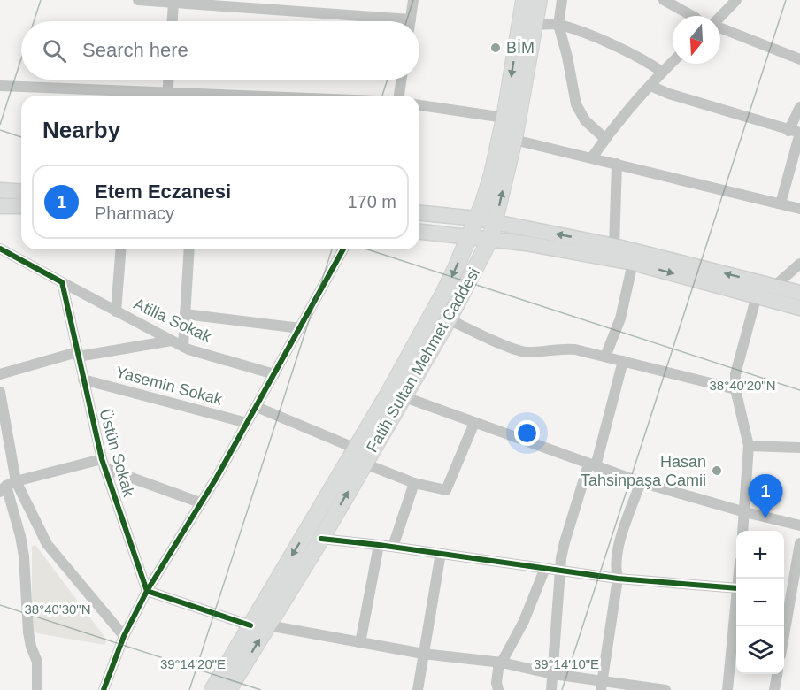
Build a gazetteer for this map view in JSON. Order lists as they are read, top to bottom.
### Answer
{
  "streets": {
    "main road": ["Fatih Sultan Mehmet Caddesi"],
    "street": ["Atilla Sokak", "Yasemin Sokak", "Üstün Sokak"]
  },
  "crossings": [
    ["Atilla Sokak", "Üstün Sokak"],
    ["Yasemin Sokak", "Üstün Sokak"]
  ],
  "places": ["BİM", "Hasan Tahsinpaşa Camii"],
  "north": "bottom",
  "page": {
    "search": "Search here",
    "heading": "Nearby",
    "list": [
      {
        "mark": "1",
        "name": "Etem Eczanesi",
        "note": "Pharmacy",
        "value": "170 m"
      }
    ],
    "pins": "1",
    "map_buttons": ["+", "−"]
  },
  "coordinates": [
    "38°40'20\"N",
    "38°40'30\"N",
    "39°14'20\"E",
    "39°14'10\"E"
  ]
}
